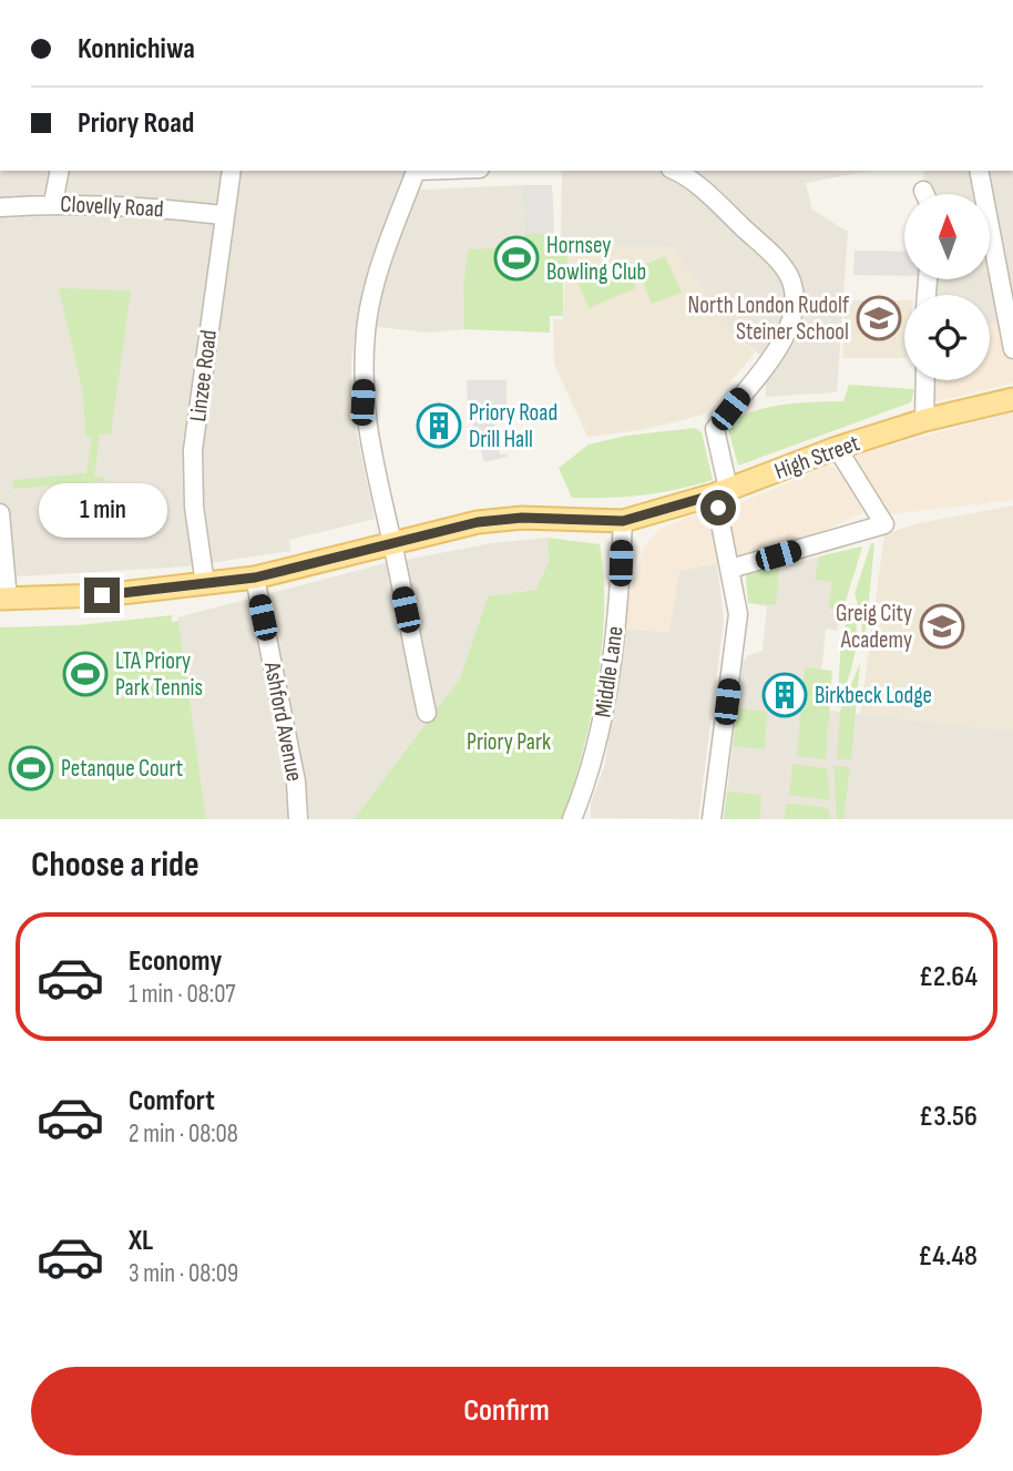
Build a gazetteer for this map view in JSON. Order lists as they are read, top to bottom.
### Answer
{
  "streets": {
    "main road": ["High Street"],
    "street": [
      "Clovelly Road",
      "Linzee Road",
      "Middle Lane",
      "Ashford Avenue"
    ]
  },
  "crossings": [
    ["Clovelly Road", "Linzee Road"],
    ["Linzee Road", "High Street"],
    ["High Street", "Middle Lane"],
    ["High Street", "Ashford Avenue"]
  ],
  "parks": ["Priory Park"],
  "places": {
    "sports": ["Hornsey Bowling Club", "LTA Priory Park Tennis", "Petanque Court"],
    "school or university": ["North London Rudolf Steiner School", "Greig City Academy"],
    "building": ["Priory Road Drill Hall", "Birkbeck Lodge"]
  },
  "north": "top",
  "page": {
    "banner": ["Konnichiwa", "Priory Road"],
    "bubble": "1 min",
    "heading": "Choose a ride",
    "list": [
      {
        "name": "Economy",
        "note": "1 min · 08:07",
        "value": "£2.64"
      },
      {
        "name": "Comfort",
        "note": "2 min · 08:08",
        "value": "£3.56"
      },
      {
        "name": "XL",
        "note": "3 min · 08:09",
        "value": "£4.48"
      }
    ],
    "buttons": "Confirm"
  }
}
